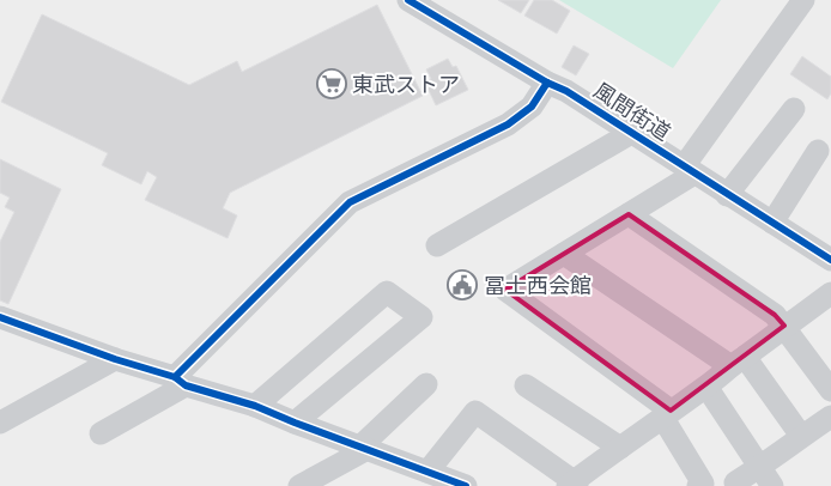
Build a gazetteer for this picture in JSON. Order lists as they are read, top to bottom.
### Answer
{
  "streets": {
    "street": ["風間街道"]
  },
  "places": {
    "supermarket": ["東武ストア"],
    "public building": ["冨士西会館"]
  }
}
